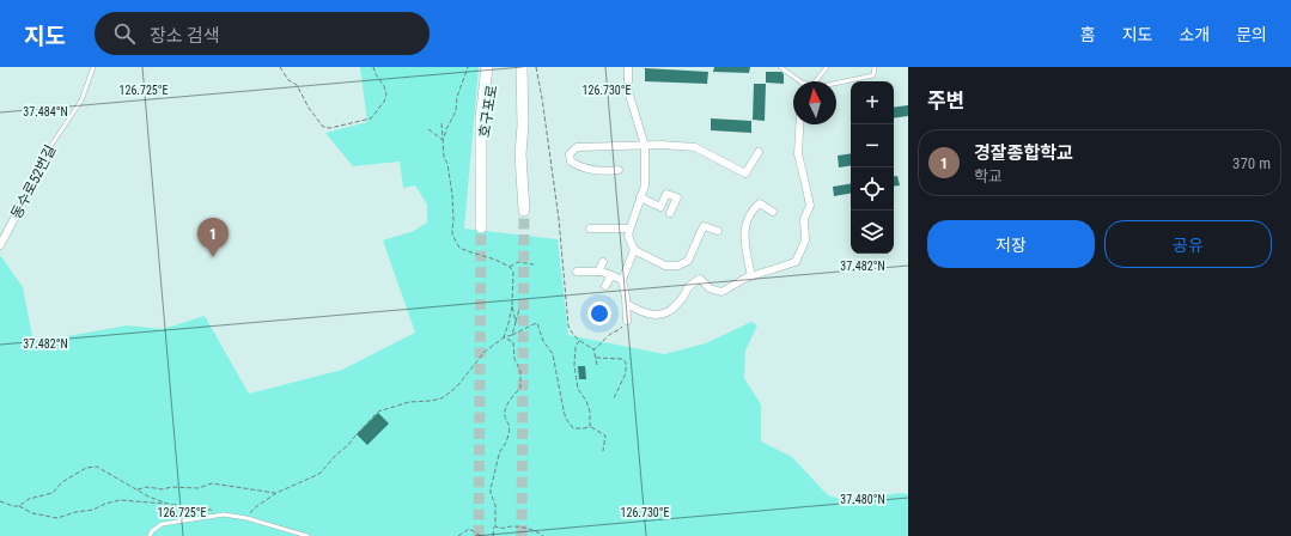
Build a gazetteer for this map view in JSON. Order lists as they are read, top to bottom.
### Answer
{
  "streets": {
    "main road": ["호구포로"],
    "street": ["동수로52번길"]
  },
  "north": "top",
  "page": {
    "header": "지도",
    "search": "장소 검색",
    "nav": [
      "홈",
      "지도",
      "소개",
      "문의"
    ],
    "heading": "주변",
    "map_buttons": ["+", "−"],
    "list": [
      {
        "mark": "1",
        "name": "경잘종합학교",
        "note": "학교",
        "value": "370 m"
      }
    ],
    "buttons": ["저장", "공유"],
    "pins": "1"
  },
  "coordinates": [
    "126.725°E",
    "126.730°E",
    "37.484°N",
    "37.482°N",
    "37.480°N"
  ]
}
